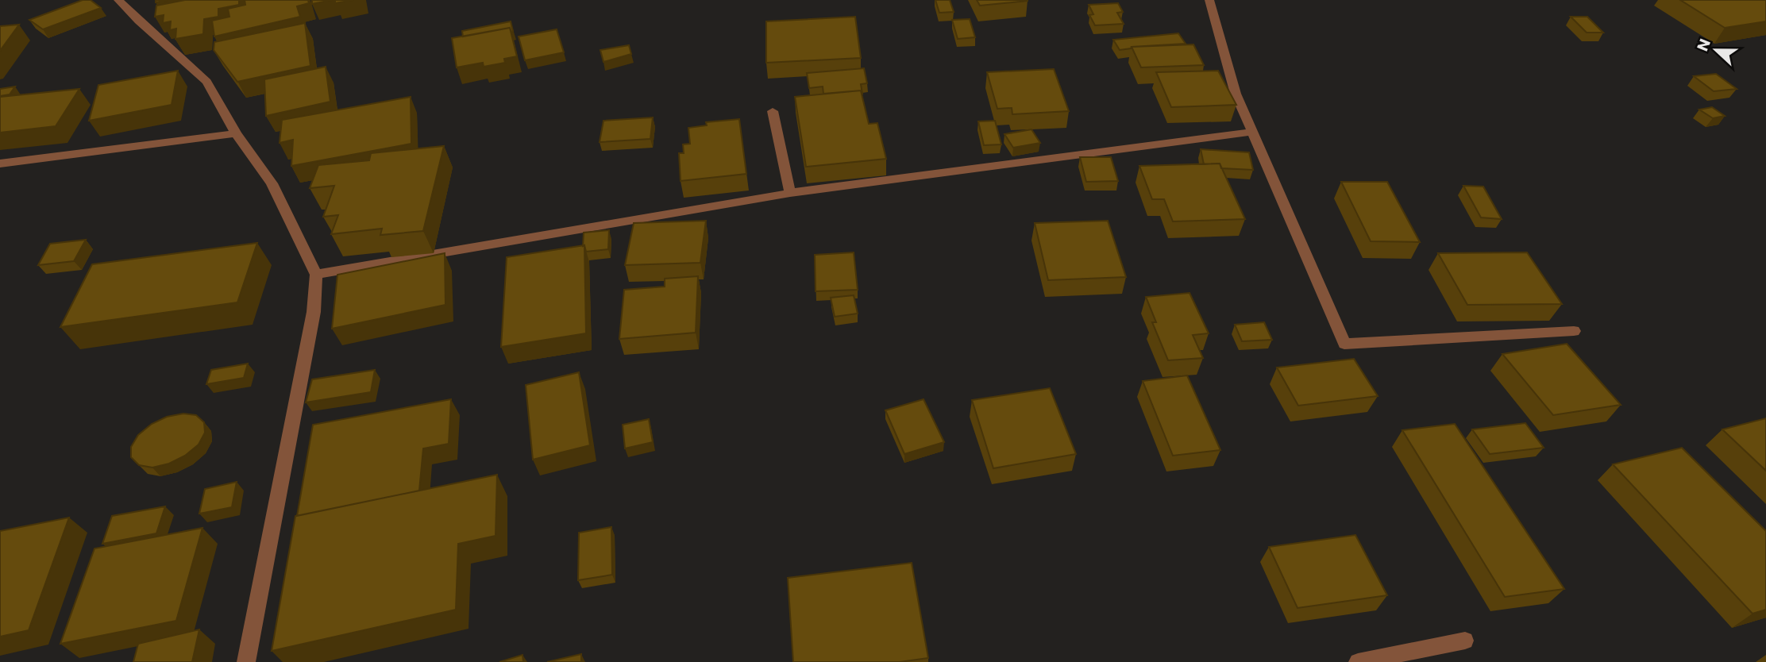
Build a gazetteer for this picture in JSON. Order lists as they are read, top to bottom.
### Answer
{
  "north": "left"
}
